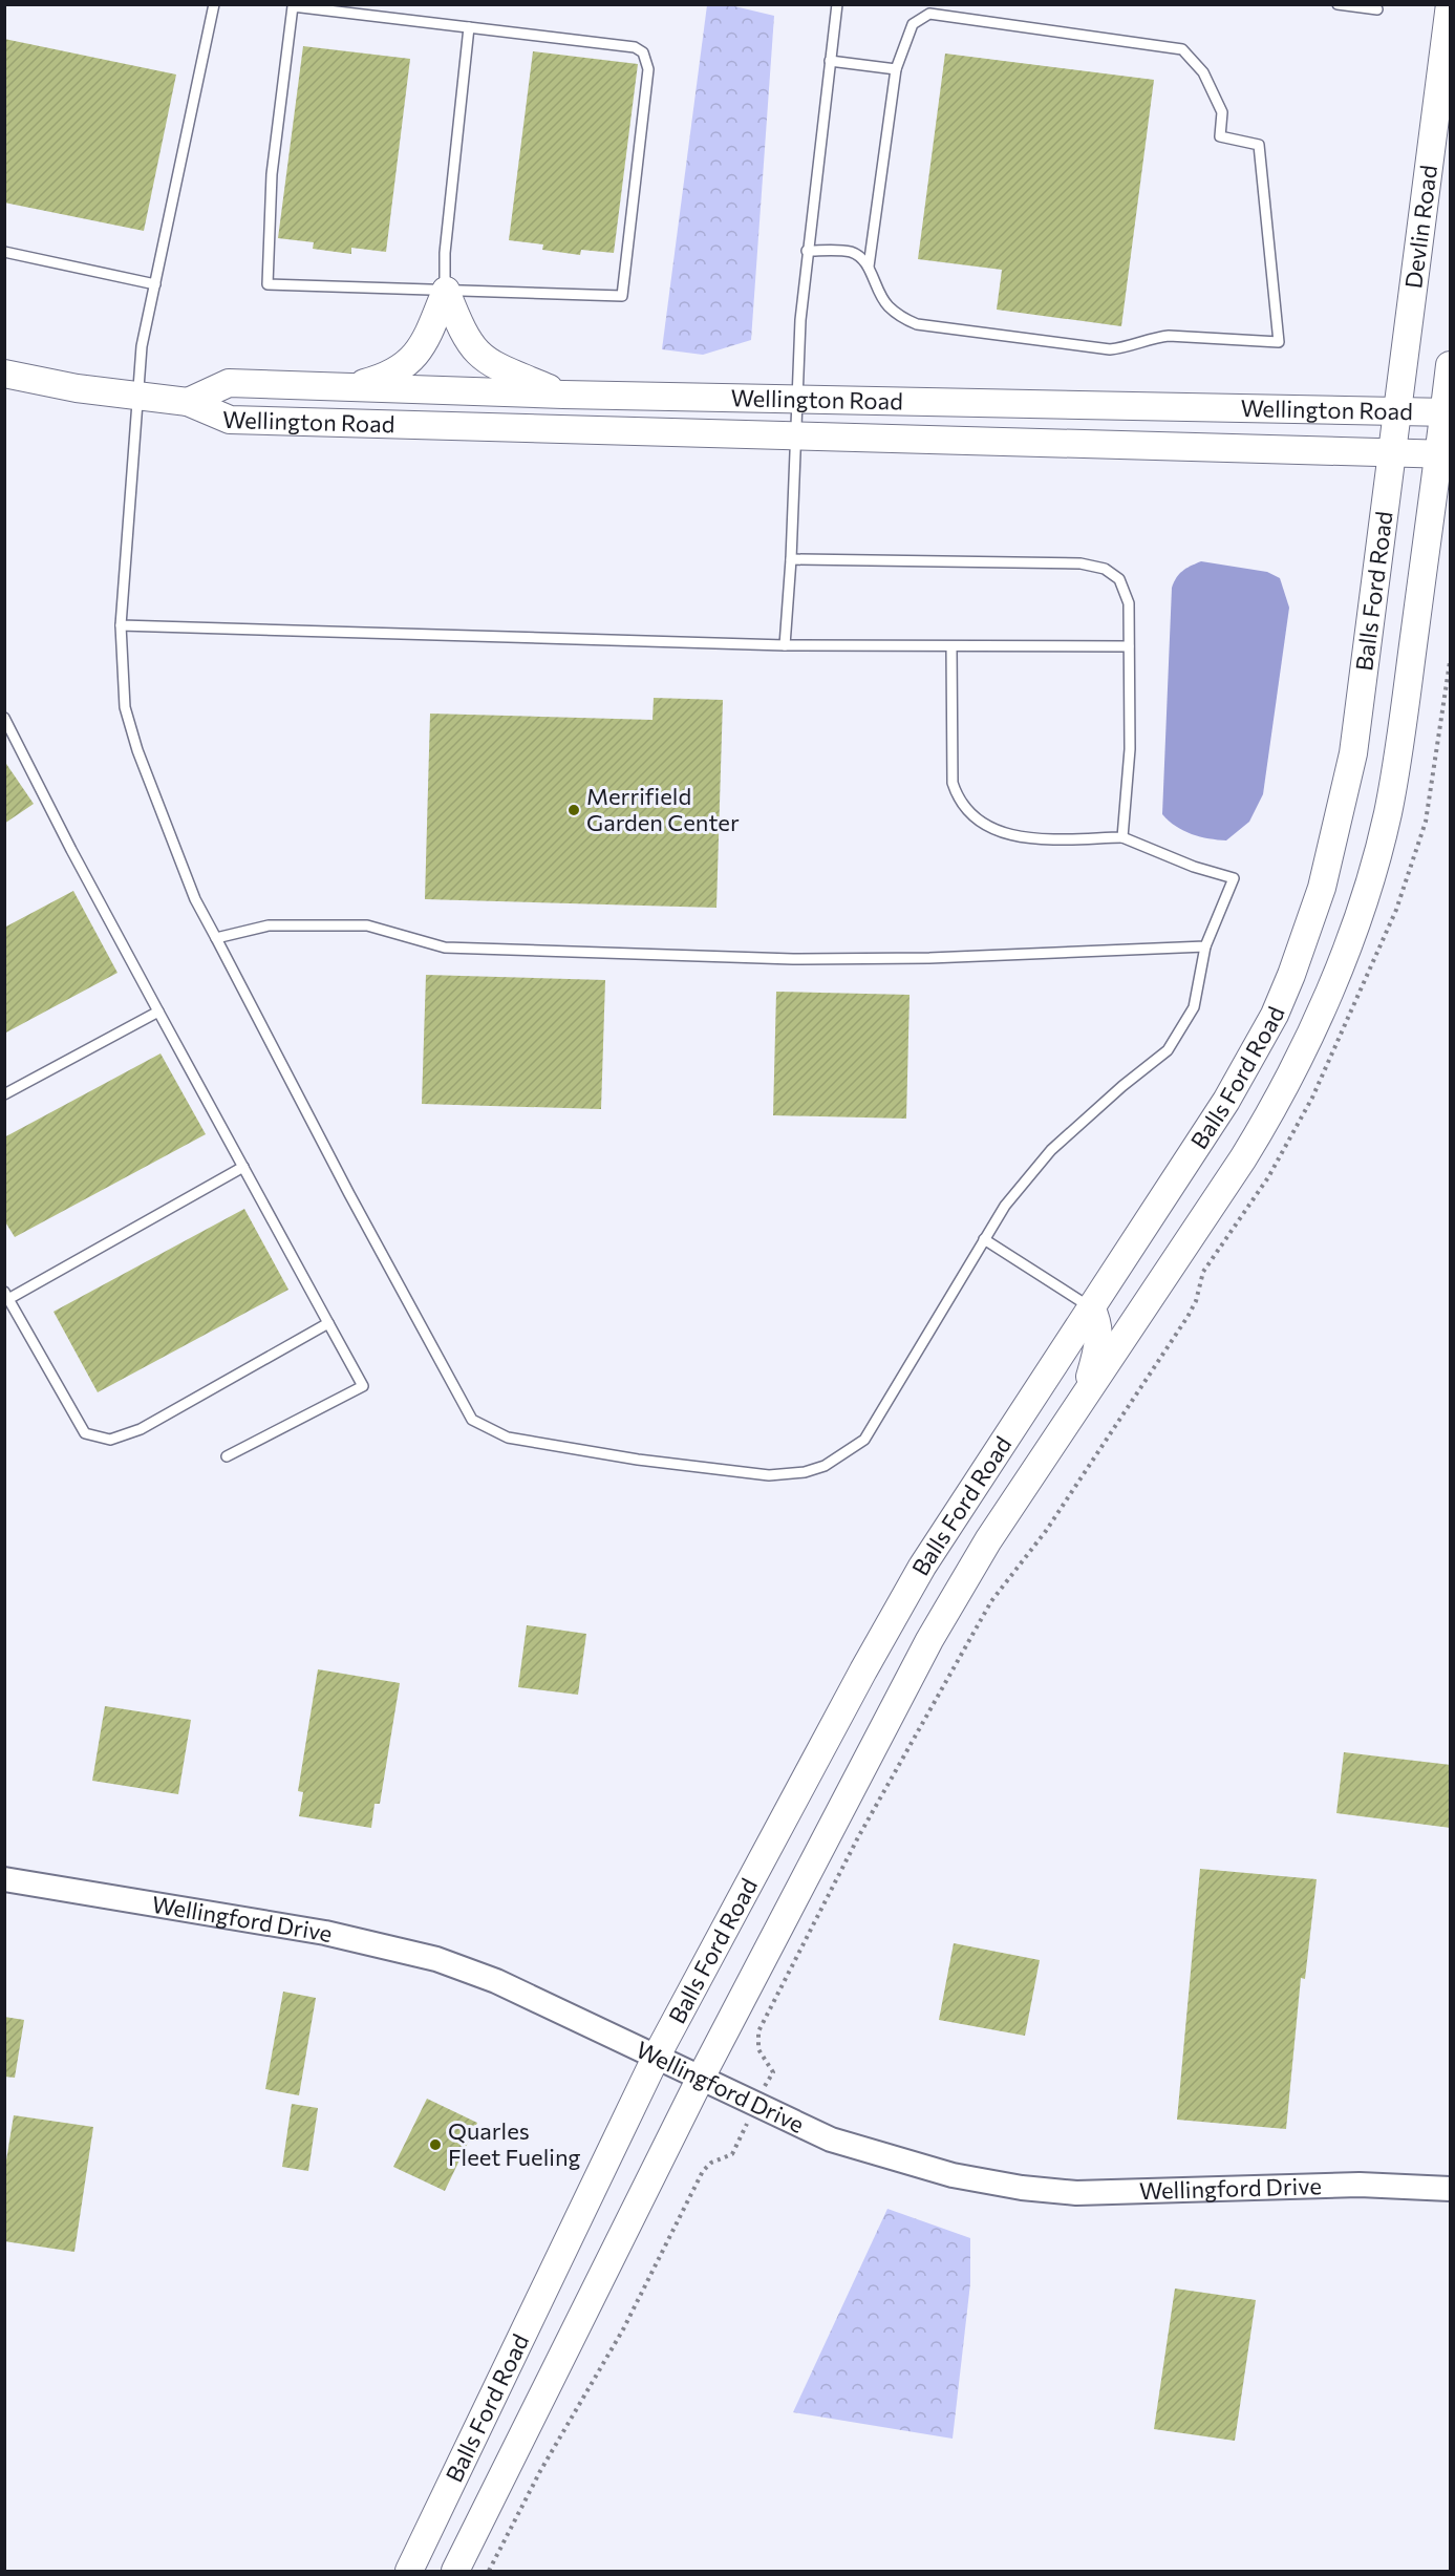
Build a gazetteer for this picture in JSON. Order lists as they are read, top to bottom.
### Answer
{
  "streets": {
    "main road": ["Devlin Road", "Wellington Road", "Balls Ford Road"],
    "street": ["Wellingford Drive"]
  },
  "crossings": [
    ["Devlin Road", "Wellington Road"],
    ["Devlin Road", "Balls Ford Road"],
    ["Wellington Road", "Balls Ford Road"],
    ["Balls Ford Road", "Wellingford Drive"]
  ],
  "places": ["Merrifield Garden Center", "Quarles Fleet Fueling"]
}
